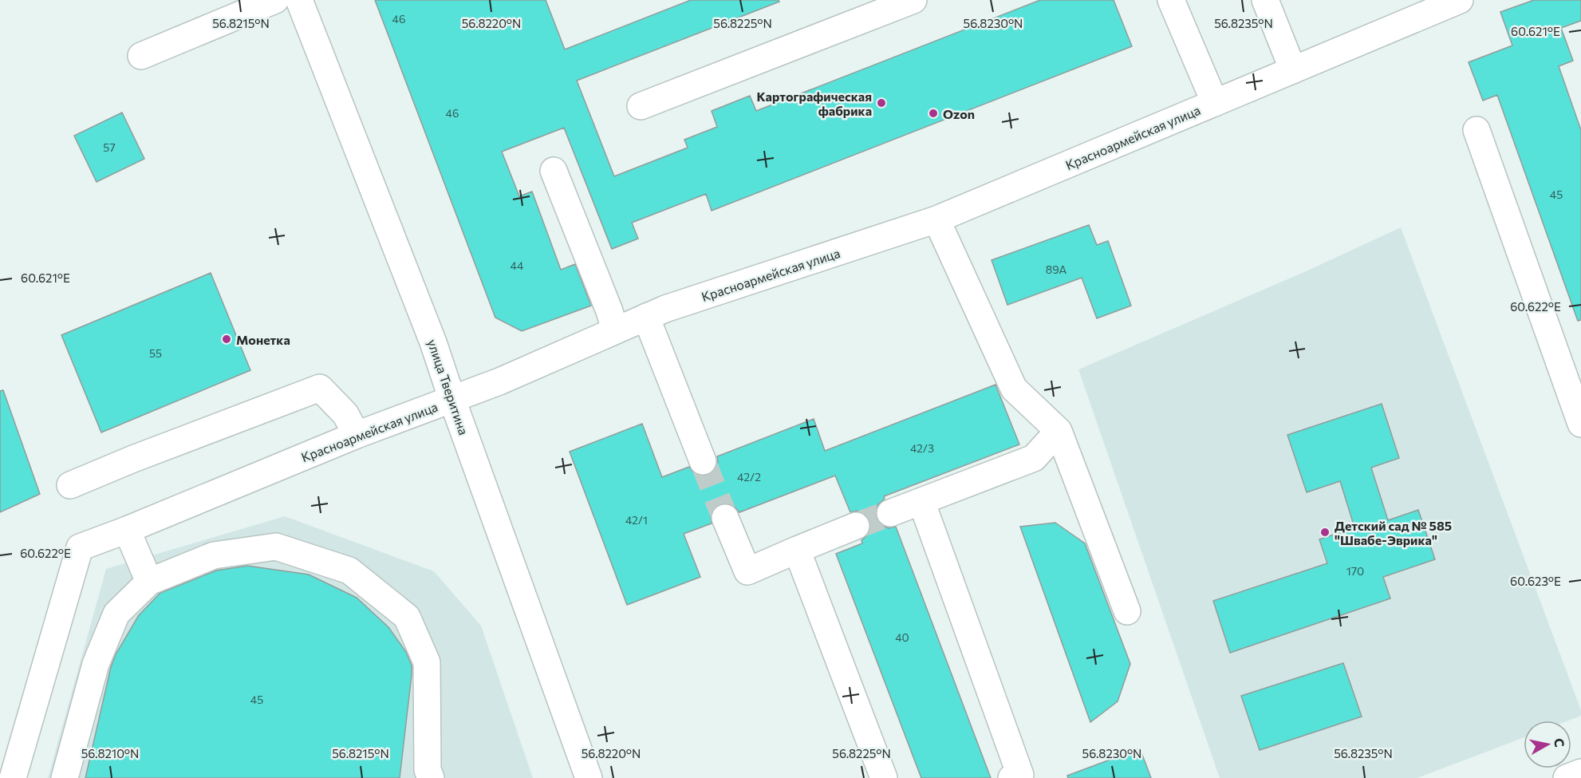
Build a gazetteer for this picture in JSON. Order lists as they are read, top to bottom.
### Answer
{
  "streets": {
    "street": ["Красноармейская улица", "улица Тверитина"]
  },
  "crossings": [
    ["Красноармейская улица", "улица Тверитина"]
  ],
  "places": [
    "Картографическая фабрика",
    "Ozon",
    "Монетка",
    "Детский сад № 585 \"Швабе-Эврика\""
  ],
  "house_numbers": [
    "46",
    "46",
    "57",
    "45",
    "44",
    "89А",
    "55",
    "42/3",
    "42/2",
    "42/1",
    "170",
    "40",
    "45"
  ],
  "north": "right",
  "coordinates": [
    "56.8215°N",
    "56.8220°N",
    "56.8230°N",
    "56.8225°N",
    "56.8235°N",
    "60.621°E",
    "60.622°E",
    "60.623°E",
    "56.8210°N"
  ]
}
